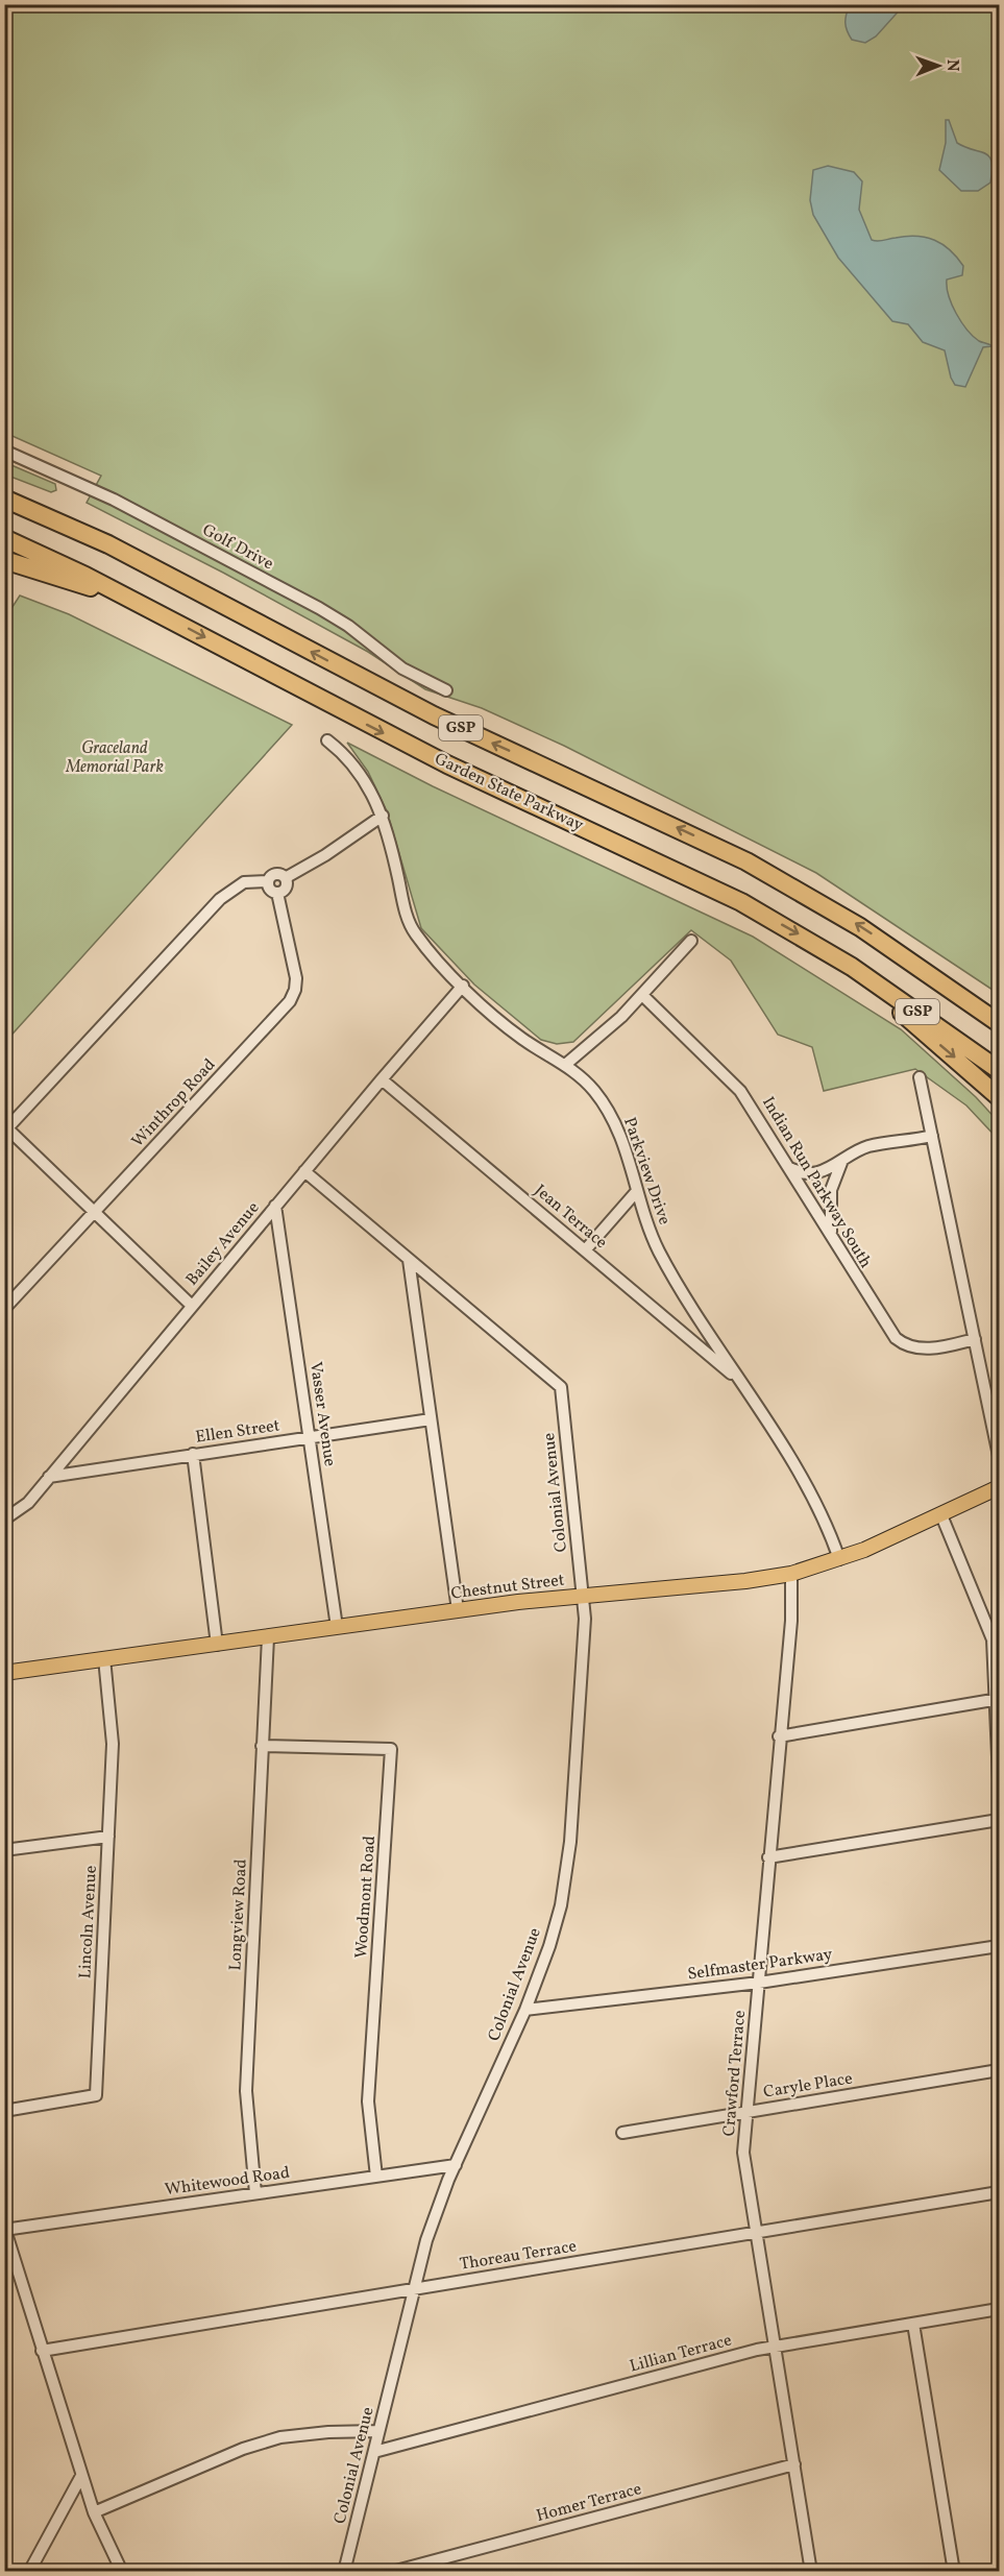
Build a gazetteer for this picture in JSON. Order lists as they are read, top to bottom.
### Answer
{
  "streets": {
    "highway": ["GSP", "Garden State Parkway"],
    "main road": ["Chestnut Street"],
    "street": [
      "Golf Drive",
      "Winthrop Road",
      "Parkview Drive",
      "Indian Run Parkway South",
      "Jean Terrace",
      "Bailey Avenue",
      "Vasser Avenue",
      "Ellen Street",
      "Colonial Avenue",
      "Woodmont Road",
      "Longview Road",
      "Lincoln Avenue",
      "Selfmaster Parkway",
      "Crawford Terrace",
      "Caryle Place",
      "Whitewood Road",
      "Thoreau Terrace",
      "Lillian Terrace",
      "Homer Terrace"
    ]
  },
  "crossings": [
    ["Parkview Drive", "Jean Terrace"],
    ["Parkview Drive", "Bailey Avenue"],
    ["Parkview Drive", "Chestnut Street"],
    ["Jean Terrace", "Bailey Avenue"],
    ["Bailey Avenue", "Vasser Avenue"],
    ["Bailey Avenue", "Ellen Street"],
    ["Vasser Avenue", "Ellen Street"],
    ["Vasser Avenue", "Chestnut Street"],
    ["Colonial Avenue", "Chestnut Street"],
    ["Colonial Avenue", "Selfmaster Parkway"],
    ["Colonial Avenue", "Whitewood Road"],
    ["Colonial Avenue", "Thoreau Terrace"],
    ["Colonial Avenue", "Lillian Terrace"],
    ["Chestnut Street", "Longview Road"],
    ["Chestnut Street", "Lincoln Avenue"],
    ["Chestnut Street", "Crawford Terrace"],
    ["Woodmont Road", "Longview Road"],
    ["Woodmont Road", "Whitewood Road"],
    ["Longview Road", "Whitewood Road"],
    ["Selfmaster Parkway", "Crawford Terrace"],
    ["Crawford Terrace", "Caryle Place"],
    ["Crawford Terrace", "Thoreau Terrace"],
    ["Crawford Terrace", "Lillian Terrace"],
    ["Crawford Terrace", "Homer Terrace"]
  ],
  "parks": ["Graceland Memorial Park"],
  "north": "right"
}
